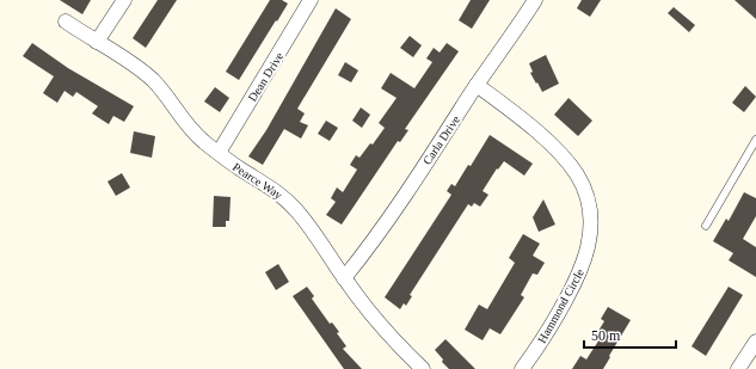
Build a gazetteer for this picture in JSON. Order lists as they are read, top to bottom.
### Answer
{
  "streets": {
    "street": [
      "Dean Drive",
      "Carla Drive",
      "Pearce Way",
      "Hammond Circle"
    ]
  },
  "crossings": [
    ["Dean Drive", "Pearce Way"],
    ["Carla Drive", "Pearce Way"],
    ["Carla Drive", "Hammond Circle"]
  ],
  "scale_bar": "50 m"
}
